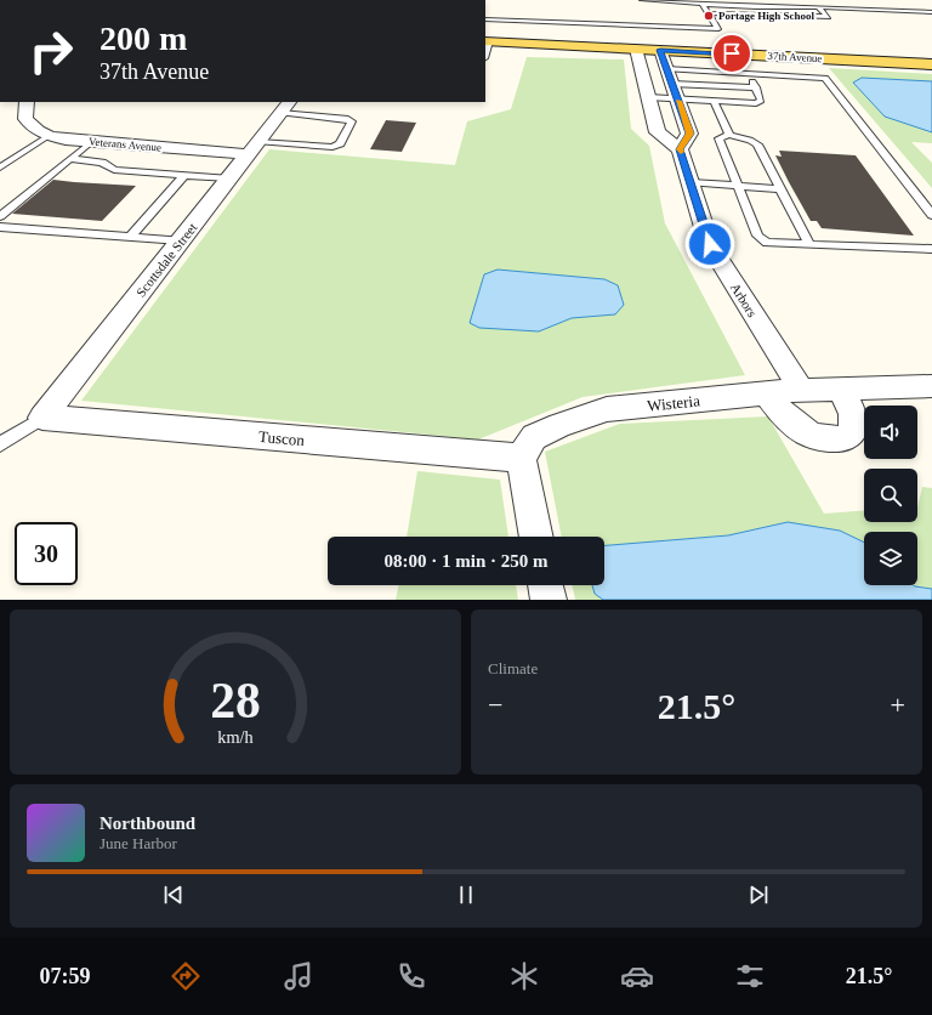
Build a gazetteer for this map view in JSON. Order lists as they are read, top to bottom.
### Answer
{
  "streets": {
    "main road": ["37th Avenue"],
    "street": [
      "Veterans Avenue",
      "Scottsdale Street",
      "Arbors",
      "Wisteria",
      "Tuscon"
    ]
  },
  "crossings": [
    ["Veterans Avenue", "Scottsdale Street"],
    ["Scottsdale Street", "Tuscon"],
    ["Arbors", "Wisteria"],
    ["Wisteria", "Tuscon"]
  ],
  "places": ["Portage High School"],
  "page": {
    "turn": ["200 m", "37th Avenue"],
    "limit": "30",
    "trip": "08:00 · 1 min · 250 m",
    "tile": "Climate",
    "heat": ["−", "21.5°", "+"],
    "song": ["Northbound", "June Harbor"],
    "tabs": ["07:59", "21.5°"],
    "gauge": ["28", "km/h"]
  }
}
